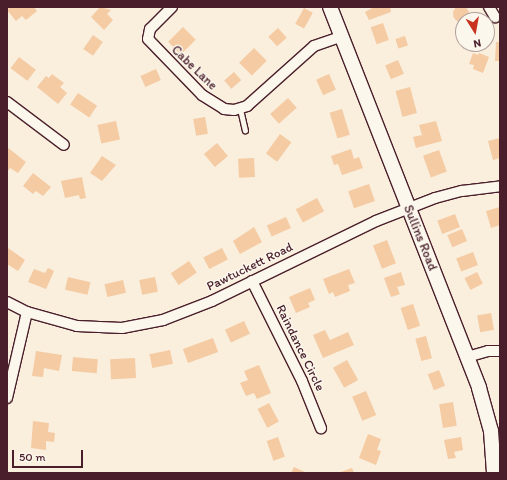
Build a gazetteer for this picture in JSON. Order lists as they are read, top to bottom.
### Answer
{
  "streets": {
    "street": [
      "Cabe Lane",
      "Sullins Road",
      "Pawtuckett Road",
      "Raindance Circle"
    ]
  },
  "crossings": [
    ["Sullins Road", "Pawtuckett Road"],
    ["Pawtuckett Road", "Raindance Circle"]
  ],
  "scale_bar": "50 m",
  "north": "bottom"
}
